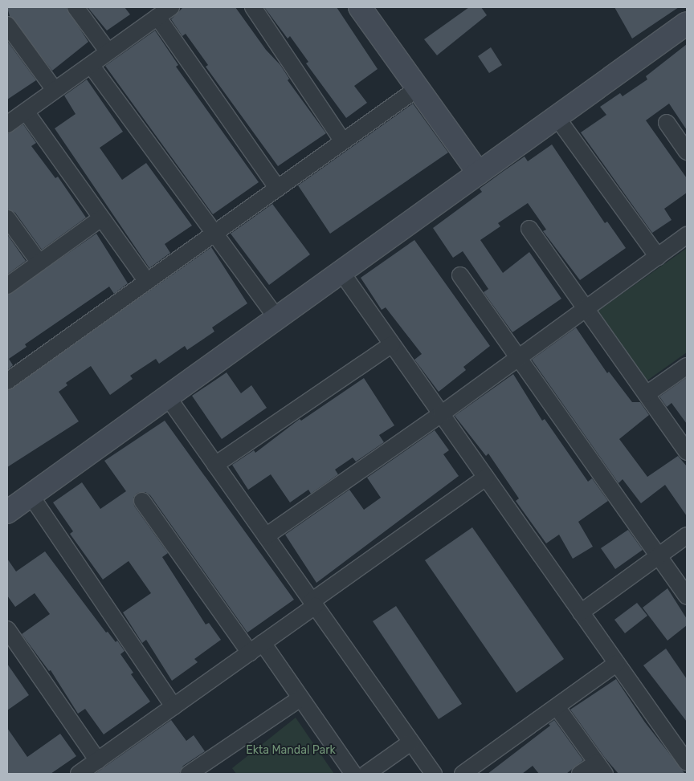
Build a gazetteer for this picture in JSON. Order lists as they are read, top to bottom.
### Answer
{
  "parks": ["Ekta Mandal Park"]
}
